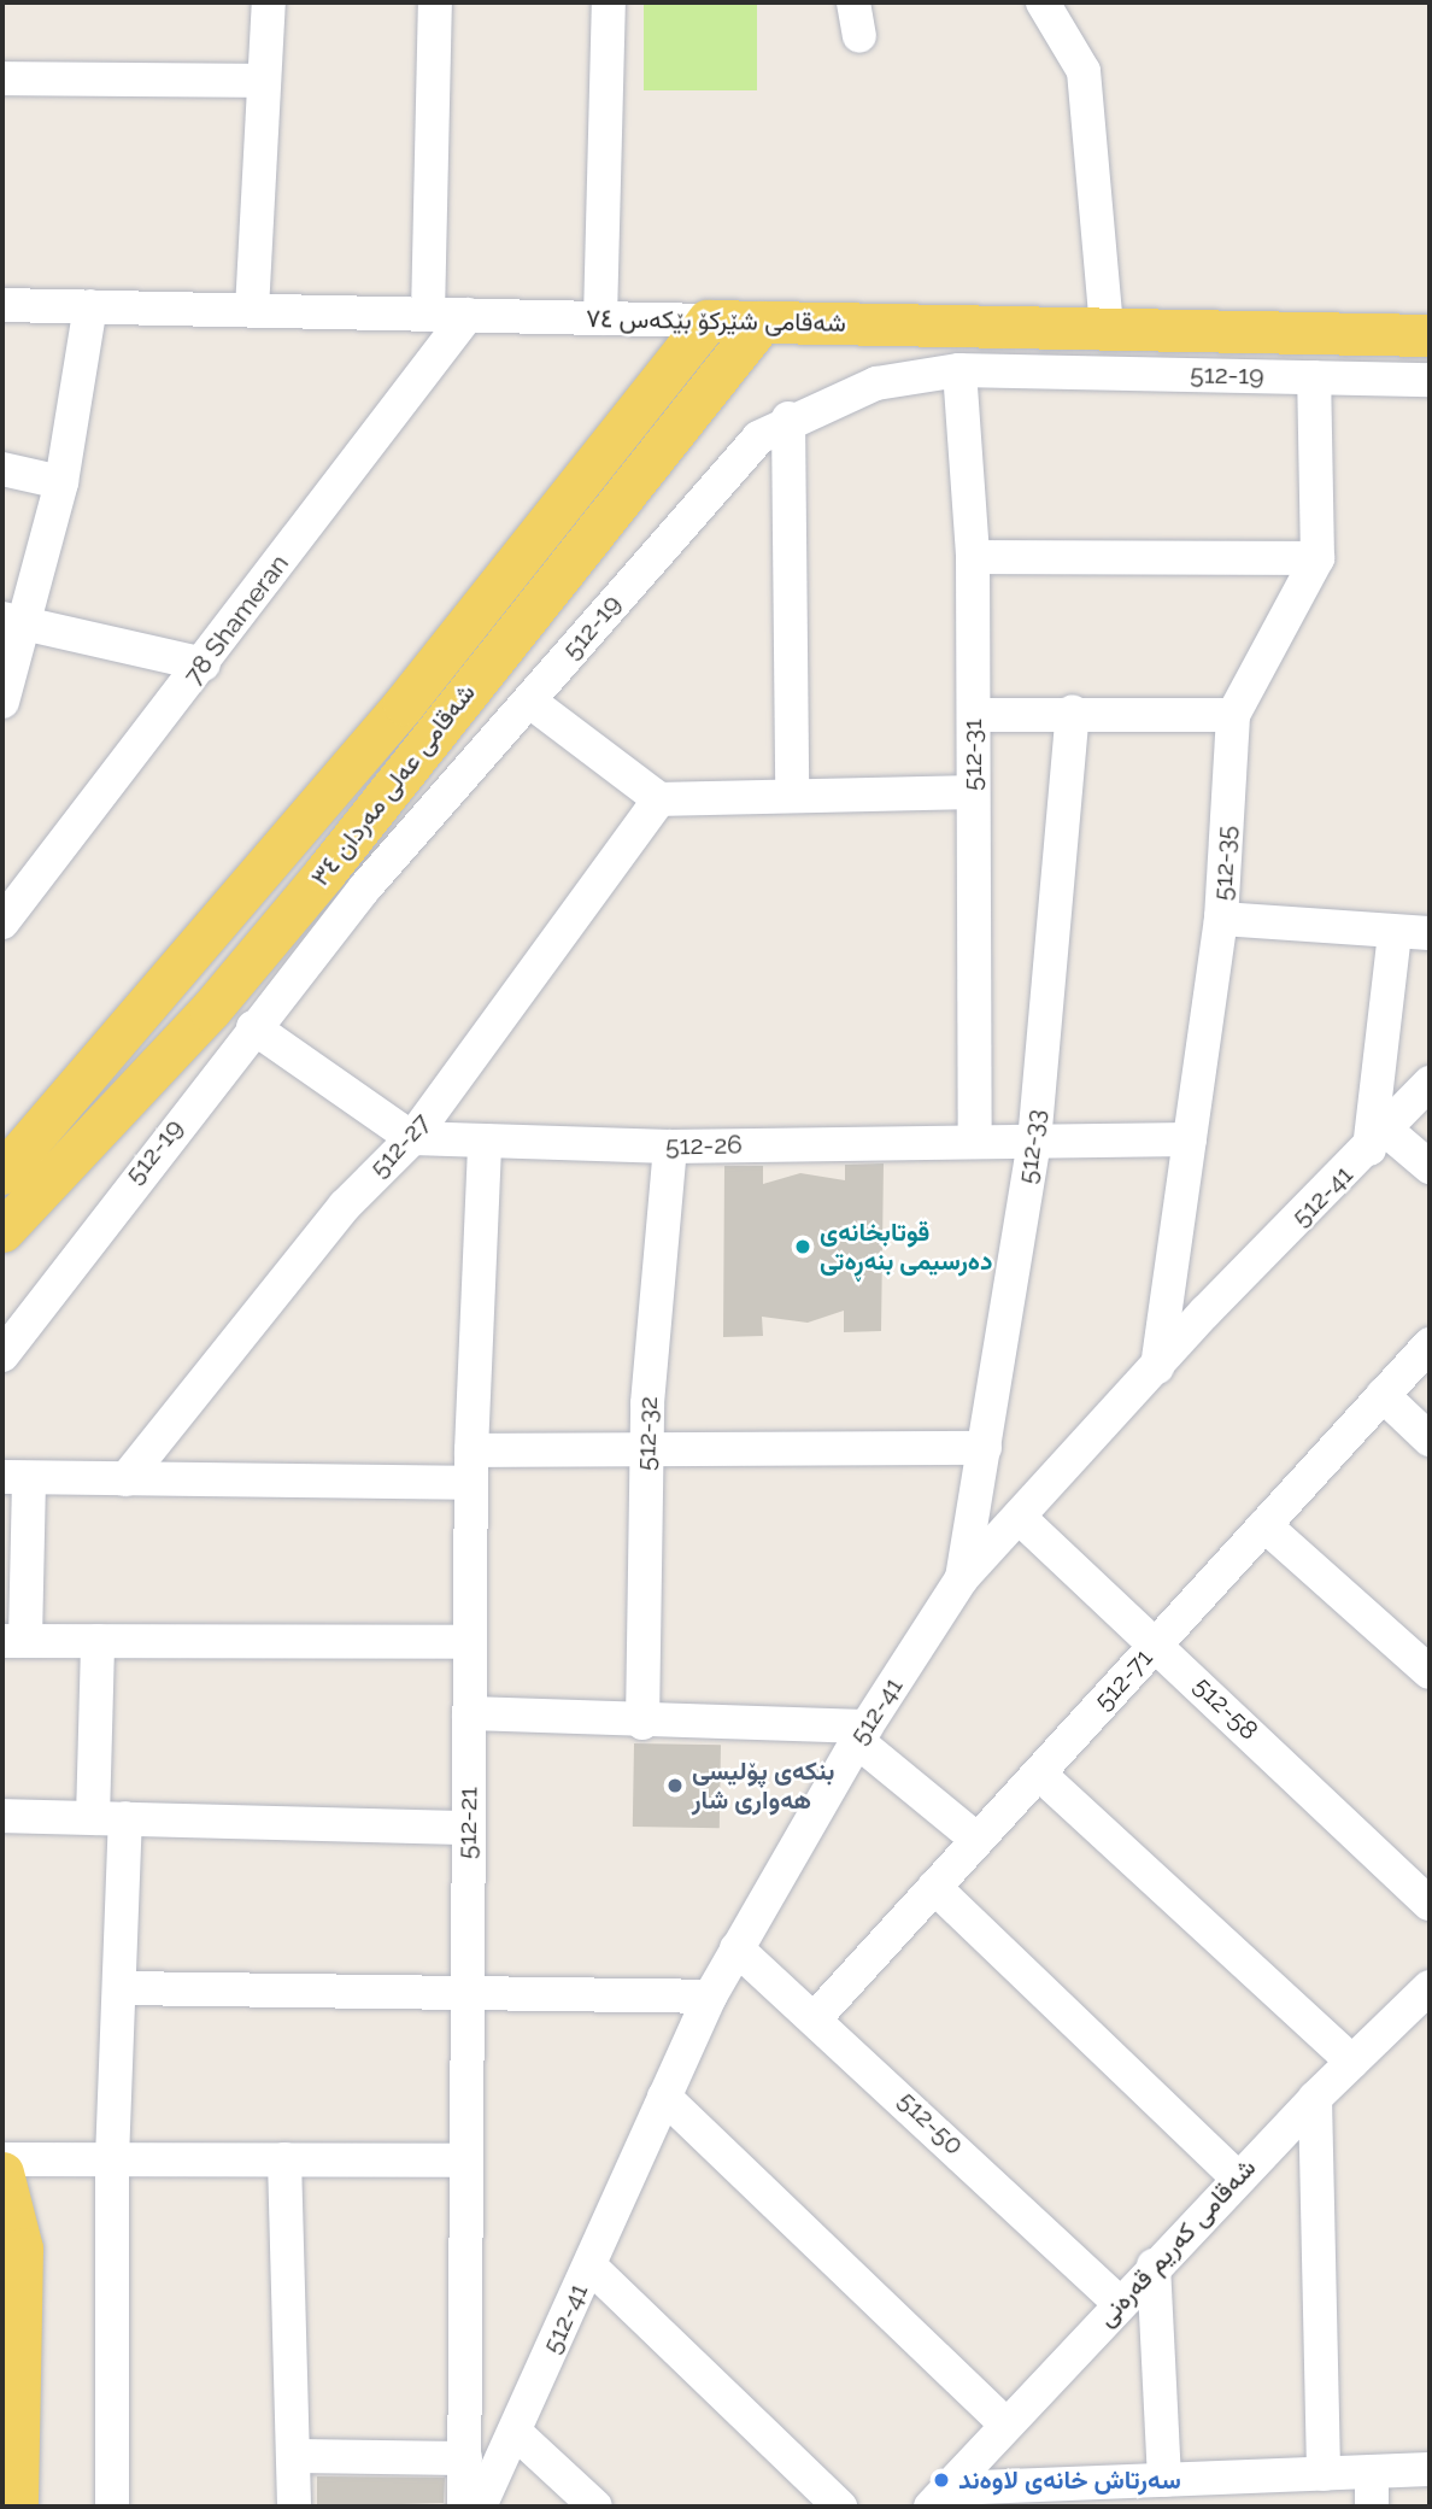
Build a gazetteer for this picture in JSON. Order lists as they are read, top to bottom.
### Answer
{
  "streets": {
    "main road": ["شەقامی شێرکۆ بێکەس ٧٤", "شەقامی عەلی مەردان ٣٤"],
    "street": [
      "512-19",
      "78 Shameran",
      "512-31",
      "512-35",
      "512-27",
      "512-26",
      "512-33",
      "512-41",
      "512-32",
      "512-71",
      "512-58",
      "512-21",
      "512-50",
      "شەقامی کەریم قەرەنی"
    ]
  },
  "crossings": [
    ["شەقامی شێرکۆ بێکەس ٧٤", "78 Shameran"],
    ["شەقامی شێرکۆ بێکەس ٧٤", "شەقامی عەلی مەردان ٣٤"],
    ["512-19", "512-31"],
    ["512-19", "512-35"],
    ["512-31", "512-26"],
    ["512-35", "512-26"],
    ["512-35", "512-41"],
    ["512-27", "512-26"],
    ["512-26", "512-33"],
    ["512-26", "512-32"],
    ["512-26", "512-21"],
    ["512-33", "512-41"],
    ["512-41", "512-58"],
    ["512-41", "512-50"],
    ["512-71", "512-58"],
    ["512-71", "512-50"],
    ["512-50", "شەقامی کەریم قەرەنی"]
  ],
  "places": ["قوتابخانەی دەرسیمی بنەڕەتی", "بنکەی پۆلیسی هەواری شار", "سەرتاش خانەی لاوەند"]
}
